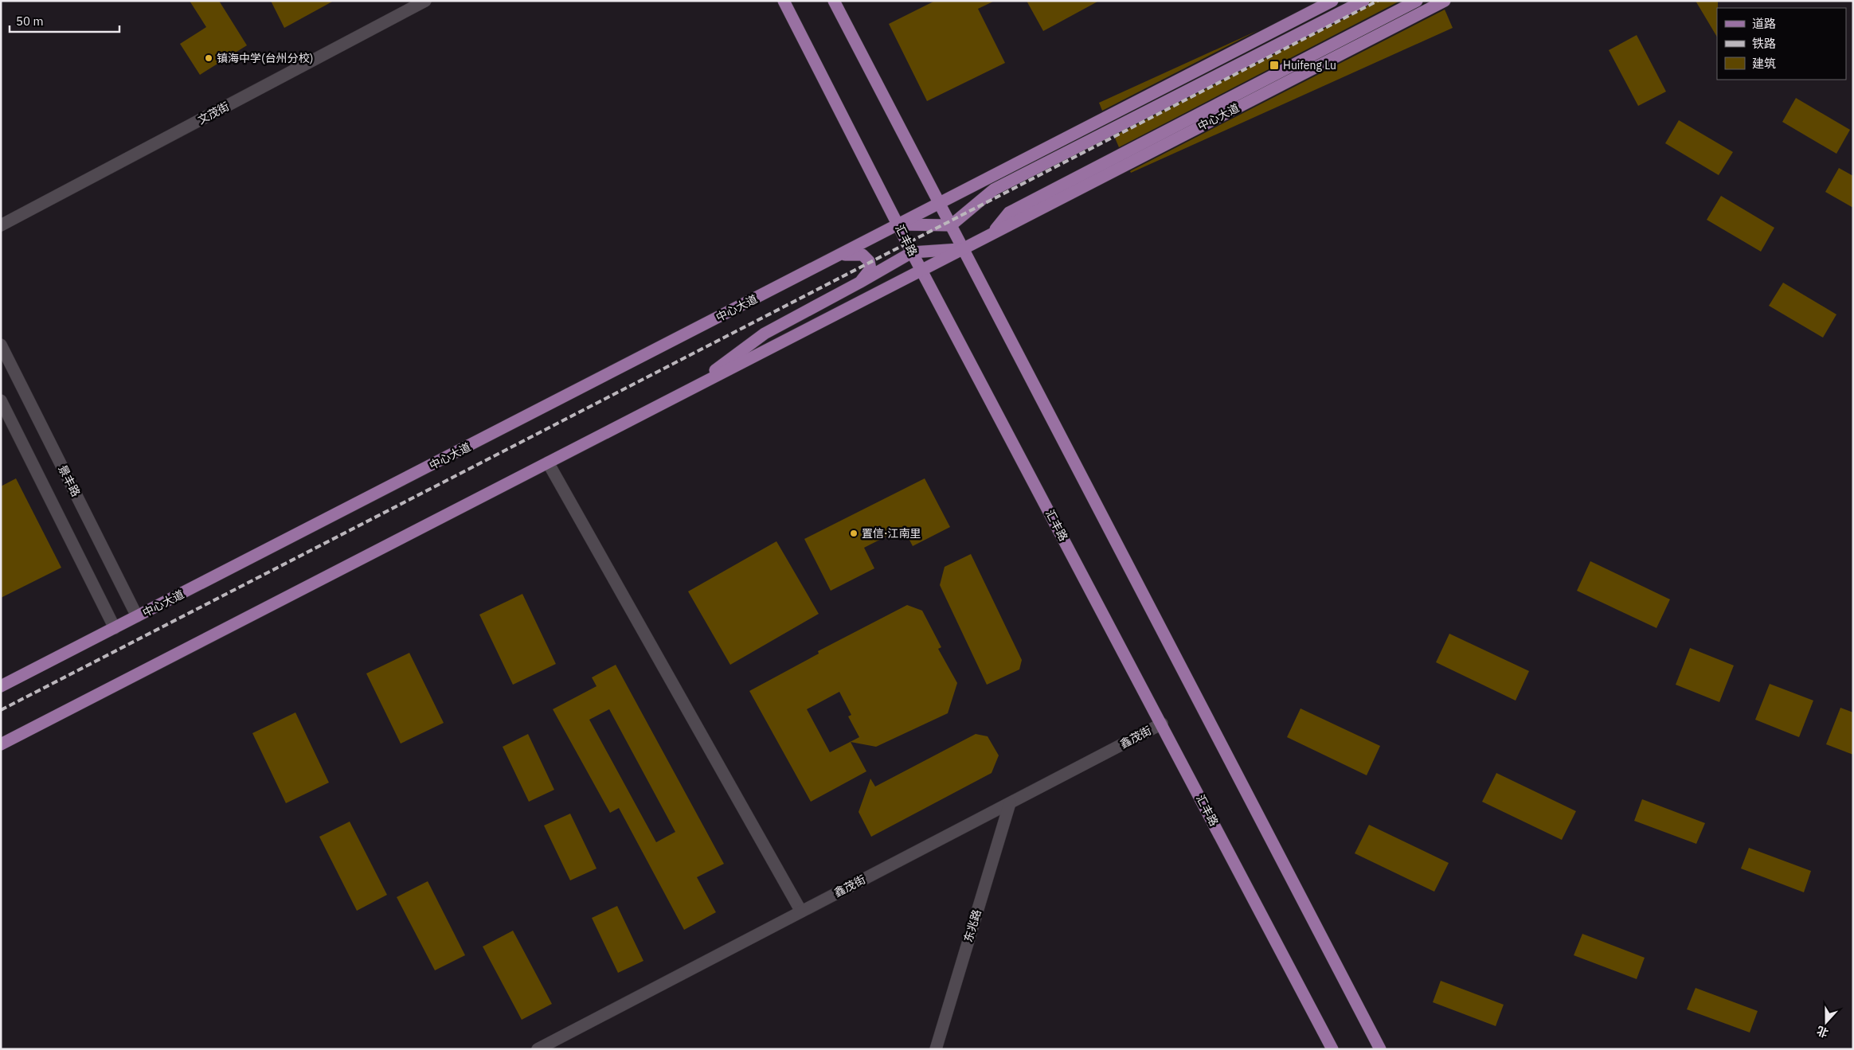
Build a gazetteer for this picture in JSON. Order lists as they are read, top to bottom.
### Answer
{
  "streets": {
    "main road": ["中心大道", "汇丰路"],
    "street": [
      "文茂街",
      "景丰路",
      "鑫茂街",
      "东兆路"
    ]
  },
  "crossings": [
    ["中心大道", "汇丰路"],
    ["中心大道", "景丰路"],
    ["汇丰路", "鑫茂街"],
    ["鑫茂街", "东兆路"]
  ],
  "places": {
    "other": ["镇海中学(台州分校)", "置信·江南里"],
    "transit": ["Huifeng Lu"]
  },
  "legend": ["道路", "铁路", "建筑"],
  "scale_bar": "50 m",
  "north": "bottom"
}
